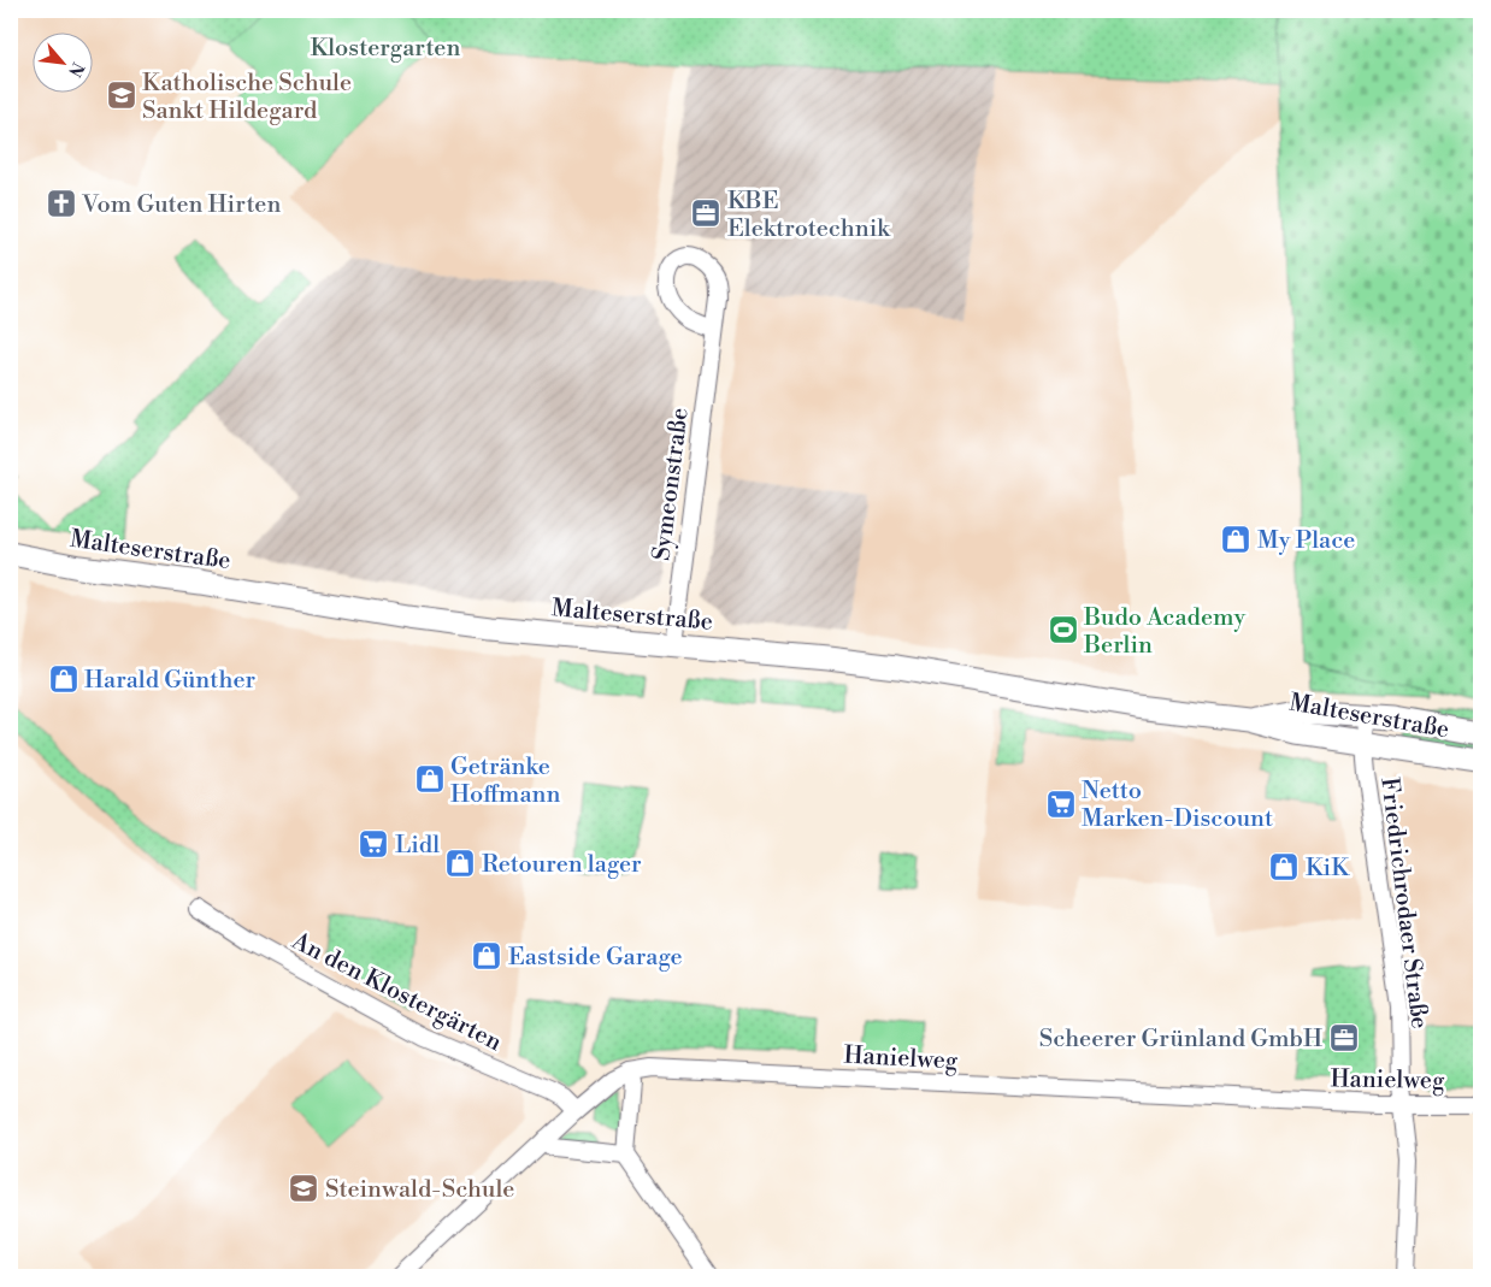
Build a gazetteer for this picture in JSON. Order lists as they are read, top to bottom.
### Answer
{
  "streets": {
    "main road": ["Malteserstraße"],
    "street": [
      "Symeonstraße",
      "Friedrichrodaer Straße",
      "An den Klostergärten",
      "Hanielweg"
    ]
  },
  "crossings": [
    ["Symeonstraße", "Malteserstraße"],
    ["Malteserstraße", "Friedrichrodaer Straße"],
    ["Friedrichrodaer Straße", "Hanielweg"],
    ["An den Klostergärten", "Hanielweg"]
  ],
  "parks": ["Klostergarten"],
  "places": {
    "school or university": ["Katholische Schule Sankt Hildegard", "Steinwald-Schule"],
    "church": ["Vom Guten Hirten"],
    "office": ["KBE Elektrotechnik", "Scheerer Grünland GmbH"],
    "shop": [
      "My Place",
      "Harald Günther",
      "Getränke Hoffmann",
      "Retouren lager",
      "KiK",
      "Eastside Garage"
    ],
    "sports": ["Budo Academy Berlin"],
    "supermarket": ["Netto Marken-Discount", "Lidl"]
  },
  "north": "bottom right"
}
